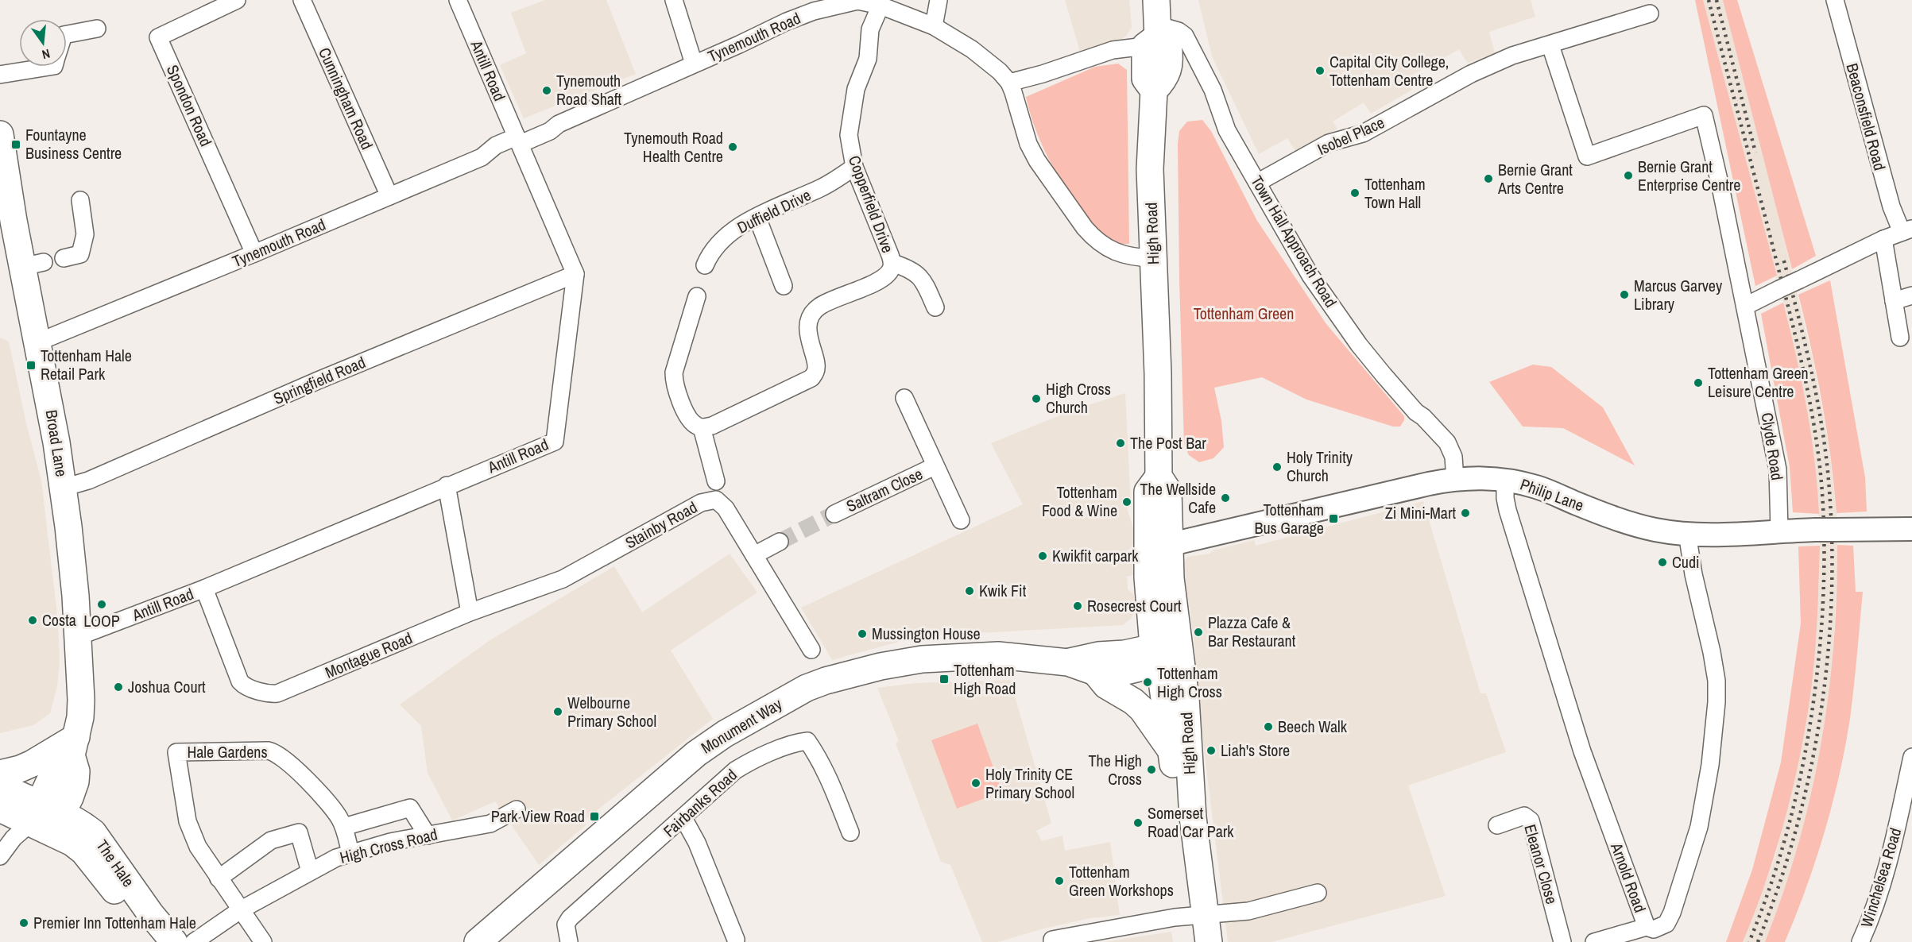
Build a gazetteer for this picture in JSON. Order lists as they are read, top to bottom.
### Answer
{
  "streets": {
    "main road": [
      "High Road",
      "Broad Lane",
      "Philip Lane",
      "Monument Way",
      "The Hale"
    ],
    "street": [
      "Tynemouth Road",
      "Antill Road",
      "Cunningham Road",
      "Spondon Road",
      "Beaconsfield Road",
      "Isobel Place",
      "Copperfield Drive",
      "Duffield Drive",
      "Town Hall Approach Road",
      "Springfield Road",
      "Clyde Road",
      "Saltram Close",
      "Stainby Road",
      "Montague Road",
      "Hale Gardens",
      "Fairbanks Road",
      "High Cross Road",
      "Eleanor Close",
      "Arnold Road",
      "Winchelsea Road"
    ]
  },
  "crossings": [
    ["Tynemouth Road", "Antill Road"],
    ["Tynemouth Road", "Cunningham Road"],
    ["Tynemouth Road", "Spondon Road"],
    ["Tynemouth Road", "Copperfield Drive"],
    ["Tynemouth Road", "Broad Lane"],
    ["Antill Road", "Springfield Road"],
    ["Antill Road", "Broad Lane"],
    ["Antill Road", "Montague Road"],
    ["Isobel Place", "Town Hall Approach Road"],
    ["Isobel Place", "Clyde Road"],
    ["Copperfield Drive", "Duffield Drive"],
    ["High Road", "Town Hall Approach Road"],
    ["High Road", "Philip Lane"],
    ["High Road", "Monument Way"],
    ["Town Hall Approach Road", "Philip Lane"],
    ["Springfield Road", "Broad Lane"],
    ["Broad Lane", "The Hale"],
    ["Clyde Road", "Philip Lane"],
    ["Philip Lane", "Arnold Road"],
    ["Stainby Road", "Montague Road"],
    ["Hale Gardens", "High Cross Road"]
  ],
  "parks": ["Tottenham Green"],
  "places": {
    "other": [
      "Capital City College, Tottenham Centre",
      "Tynemouth Road Shaft",
      "Tynemouth Road Health Centre",
      "Bernie Grant Enterprise Centre",
      "Bernie Grant Arts Centre",
      "Tottenham Town Hall",
      "Marcus Garvey Library",
      "Tottenham Green Leisure Centre",
      "High Cross Church",
      "The Post Bar",
      "Holy Trinity Church",
      "The Wellside Cafe",
      "Tottenham Food & Wine",
      "Zi Mini-Mart",
      "Kwikfit carpark",
      "Cudi",
      "Kwik Fit",
      "LOOP",
      "Rosecrest Court",
      "Costa",
      "Plazza Cafe & Bar Restaurant",
      "Mussington House",
      "Tottenham High Cross",
      "Joshua Court",
      "Welbourne Primary School",
      "Beech Walk",
      "Liah's Store",
      "The High Cross",
      "Holy Trinity CE Primary School",
      "Somerset Road Car Park",
      "Tottenham Green Workshops",
      "Premier Inn Tottenham Hale"
    ],
    "transit": [
      "Fountayne Business Centre",
      "Tottenham Hale Retail Park",
      "Tottenham Bus Garage",
      "Tottenham High Road",
      "Park View Road"
    ]
  },
  "north": "bottom"
}
